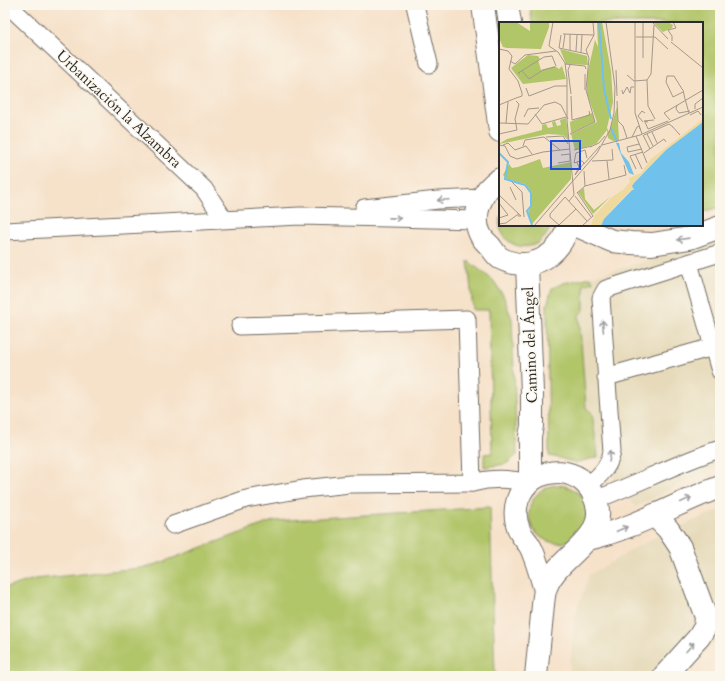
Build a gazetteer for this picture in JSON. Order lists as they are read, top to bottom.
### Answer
{
  "streets": {
    "street": ["Urbanización la Alzambra", "Camino del Ángel"]
  }
}
